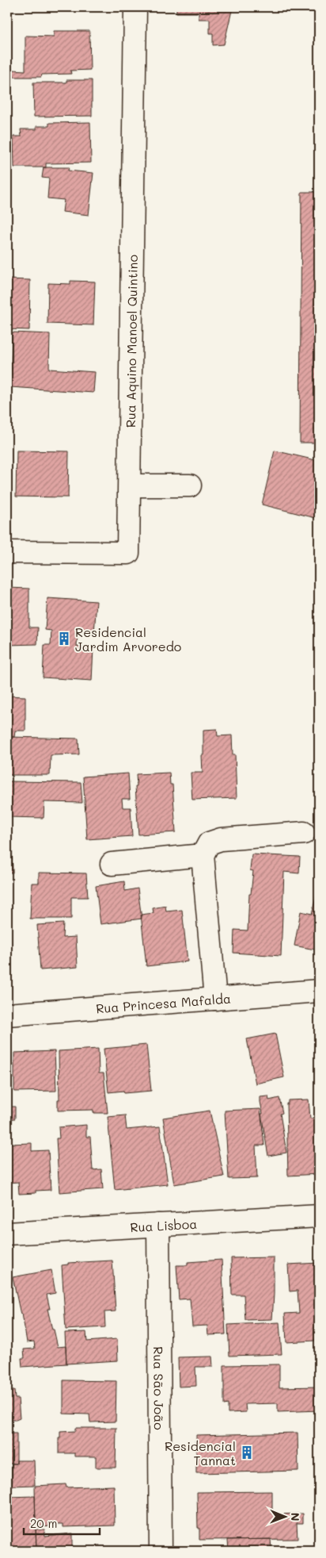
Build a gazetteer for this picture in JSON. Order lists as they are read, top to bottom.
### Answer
{
  "streets": {
    "street": [
      "Rua Aquino Manoel Quintino",
      "Rua Princesa Mafalda",
      "Rua Lisboa",
      "Rua São João"
    ]
  },
  "crossings": [
    ["Rua Lisboa", "Rua São João"]
  ],
  "places": {
    "building": ["Residencial Jardim Arvoredo", "Residencial Tannat"]
  },
  "scale_bar": "20 m",
  "north": "right"
}
